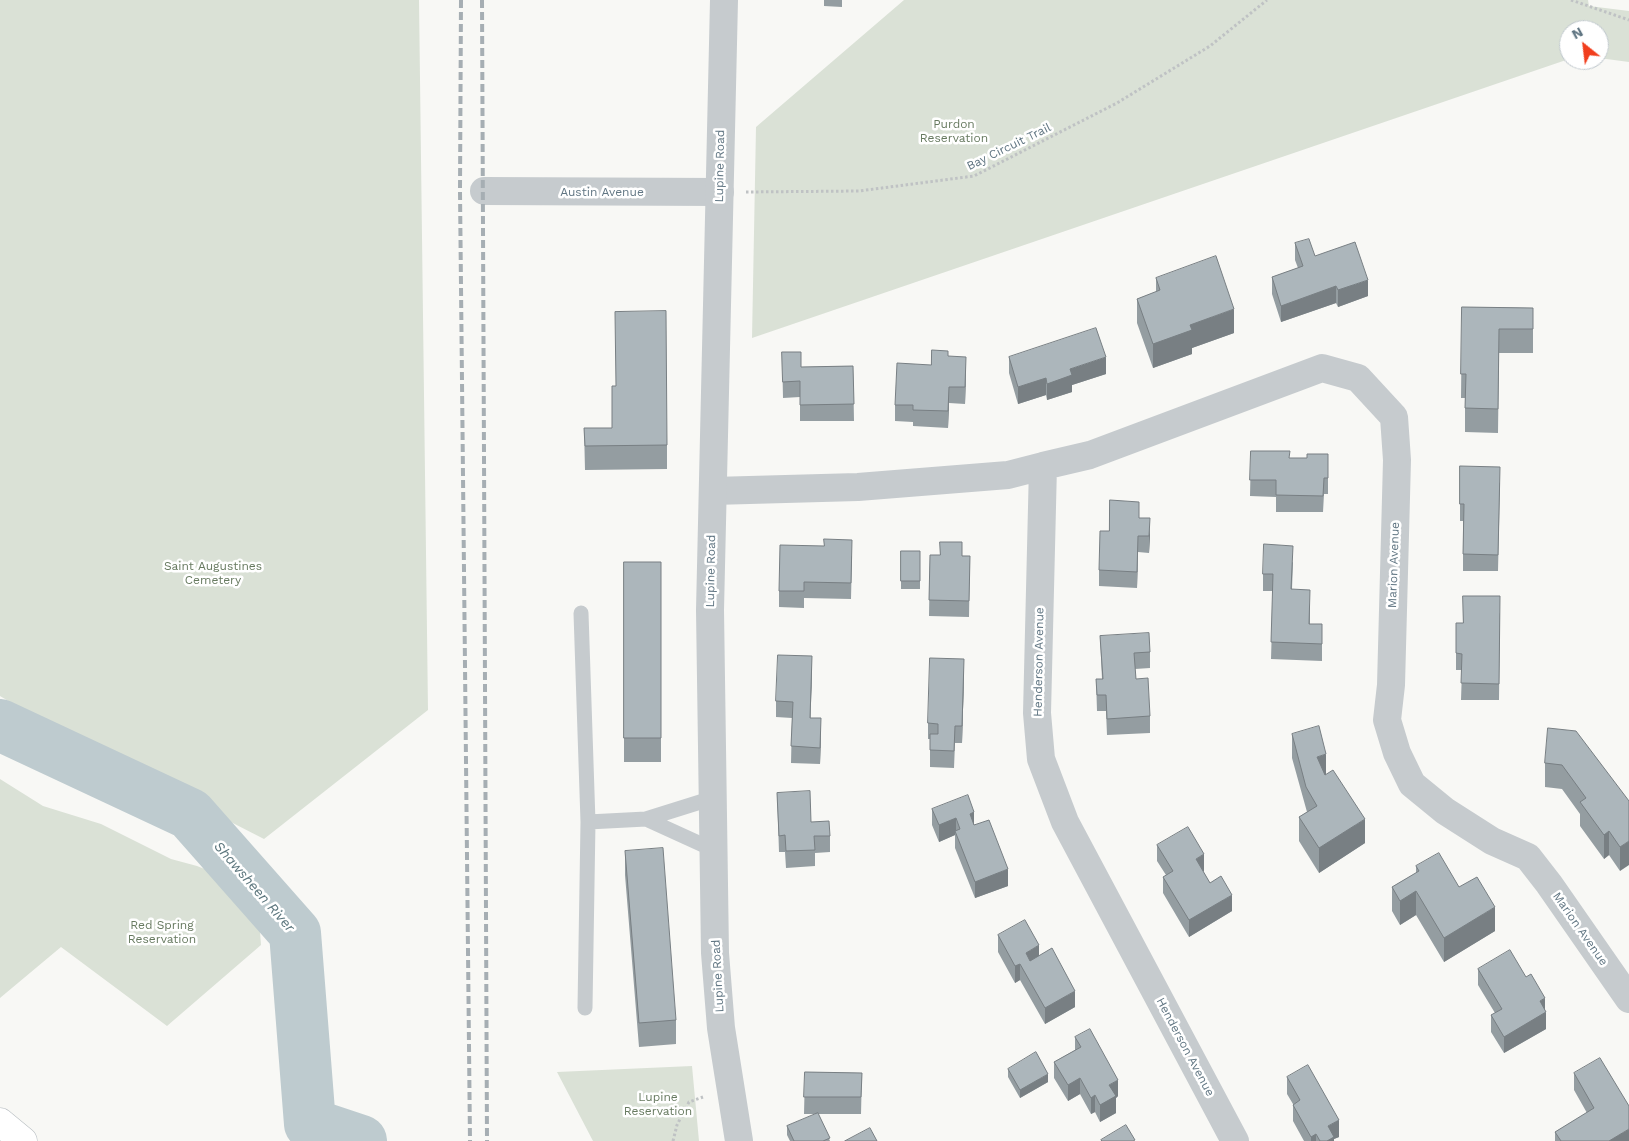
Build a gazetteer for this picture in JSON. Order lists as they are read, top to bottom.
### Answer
{
  "streets": {
    "street": [
      "Lupine Road",
      "Austin Avenue",
      "Marion Avenue",
      "Henderson Avenue"
    ],
    "path": ["Bay Circuit Trail"]
  },
  "crossings": [
    ["Bay Circuit Trail", "Lupine Road"],
    ["Bay Circuit Trail", "Austin Avenue"],
    ["Lupine Road", "Austin Avenue"],
    ["Marion Avenue", "Henderson Avenue"]
  ],
  "water": ["Shawsheen River"],
  "parks": [
    "Purdon Reservation",
    "Saint Augustines Cemetery",
    "Red Spring Reservation",
    "Lupine Reservation"
  ],
  "north": "top left"
}
